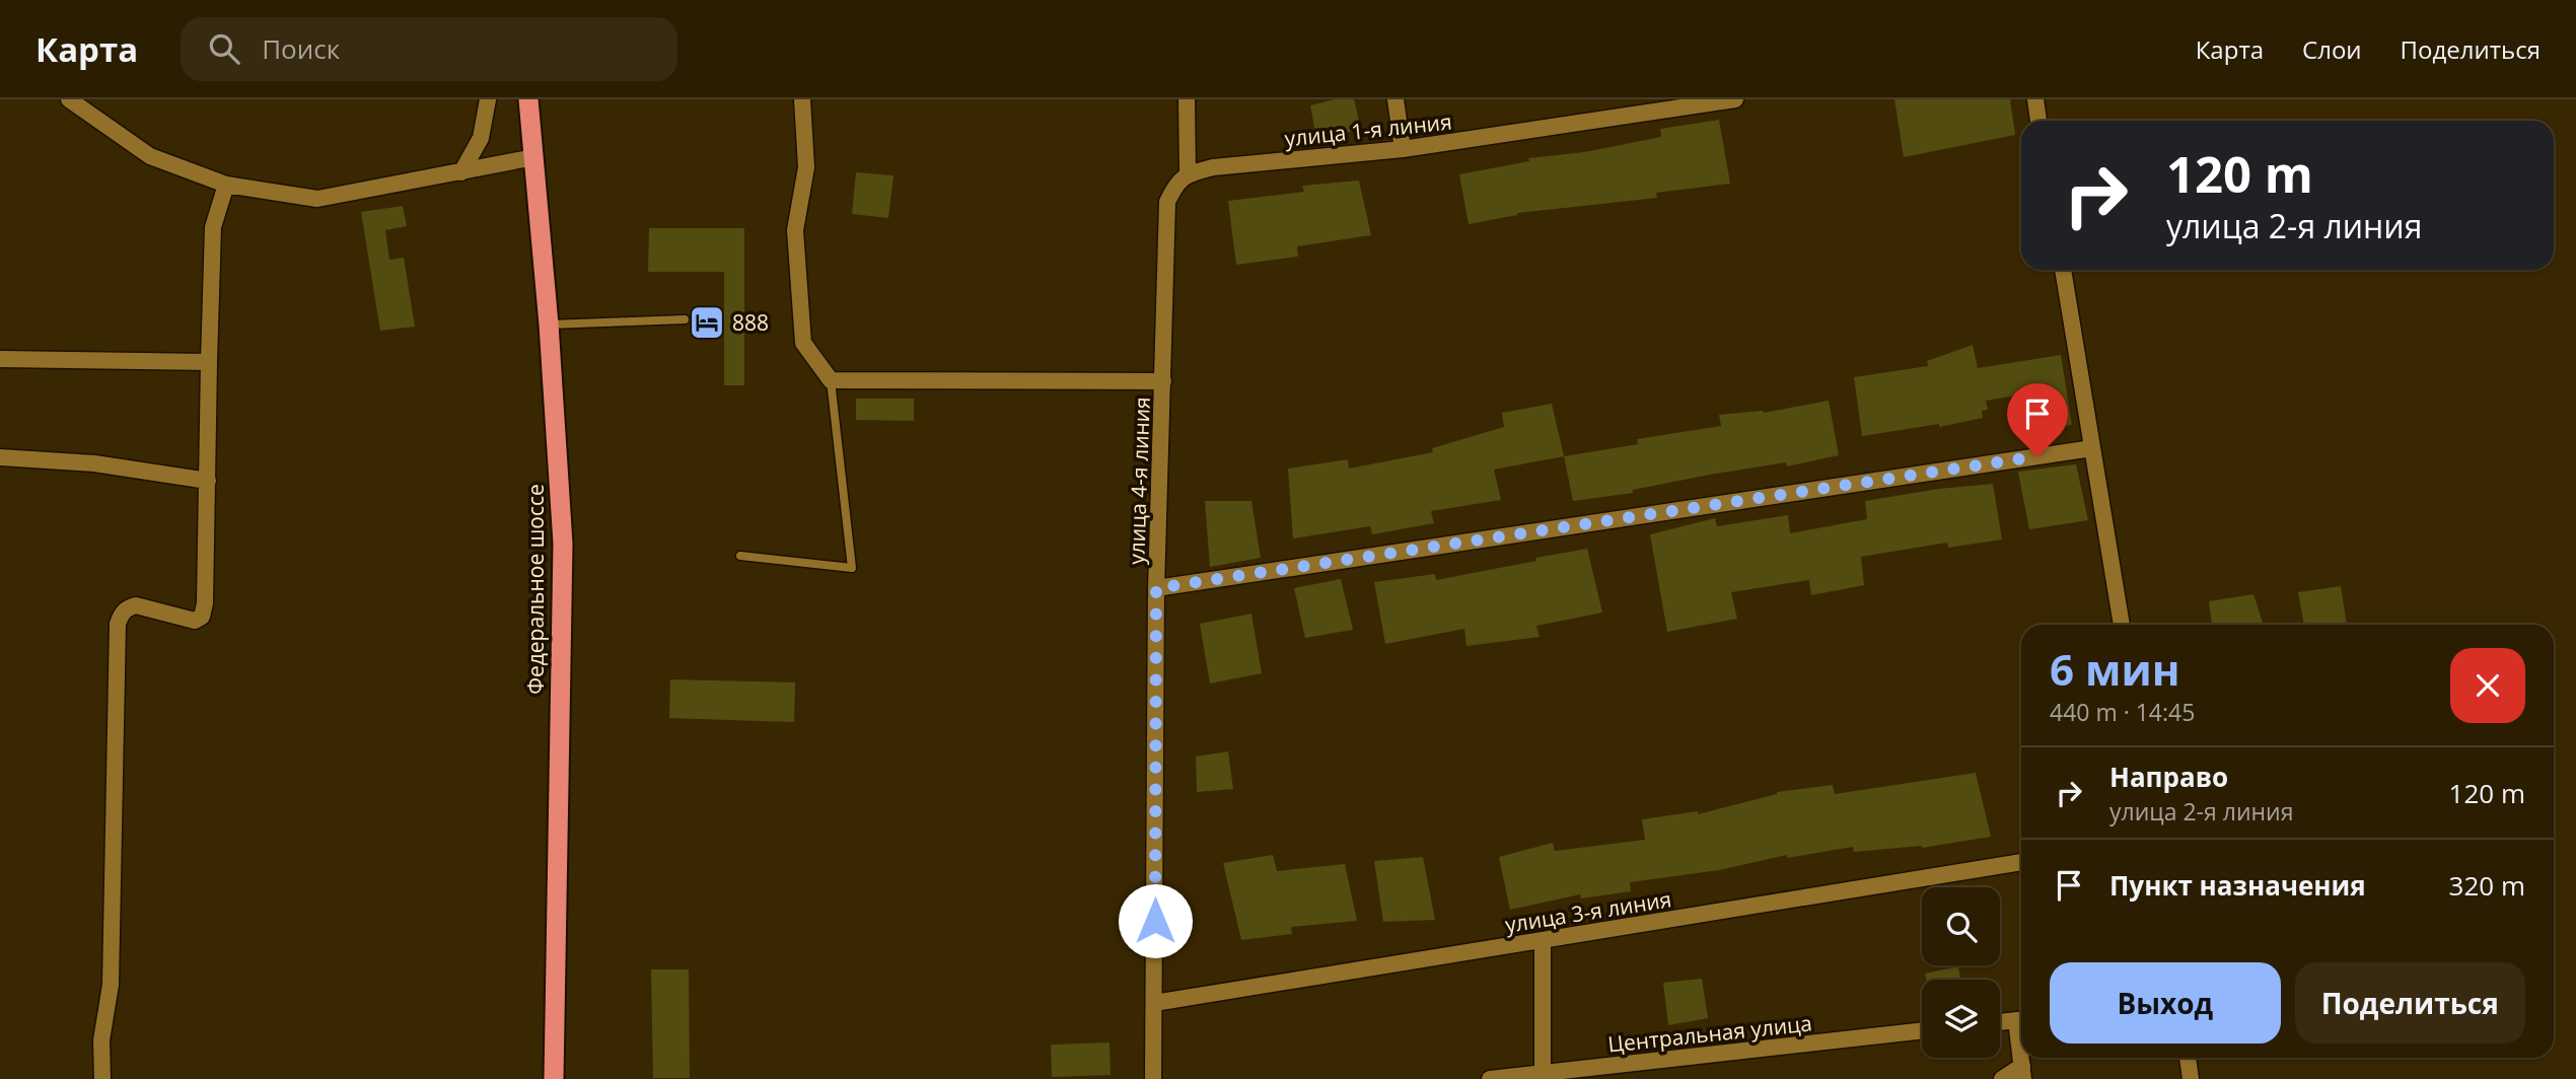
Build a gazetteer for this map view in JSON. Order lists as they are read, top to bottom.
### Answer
{
  "streets": {
    "highway": ["Федеральное шоссе"],
    "street": [
      "улица 1-я линия",
      "улица 4-я линия",
      "улица 3-я линия",
      "Центральная улица"
    ]
  },
  "crossings": [
    ["улица 1-я линия", "улица 4-я линия"],
    ["улица 4-я линия", "улица 3-я линия"]
  ],
  "places": {
    "hotel": ["888"]
  },
  "page": {
    "header": "Карта",
    "search": "Поиск",
    "nav": ["Карта", "Слои", "Поделиться"],
    "turn": ["120 m", "улица 2-я линия"],
    "heading": ["6 мин", "440 m · 14:45"],
    "list": [
      {
        "name": "Направо",
        "note": "улица 2-я линия",
        "value": "120 m"
      },
      {
        "name": "Пункт назначения",
        "value": "320 m"
      }
    ],
    "buttons": ["Выход", "Поделиться"]
  }
}
